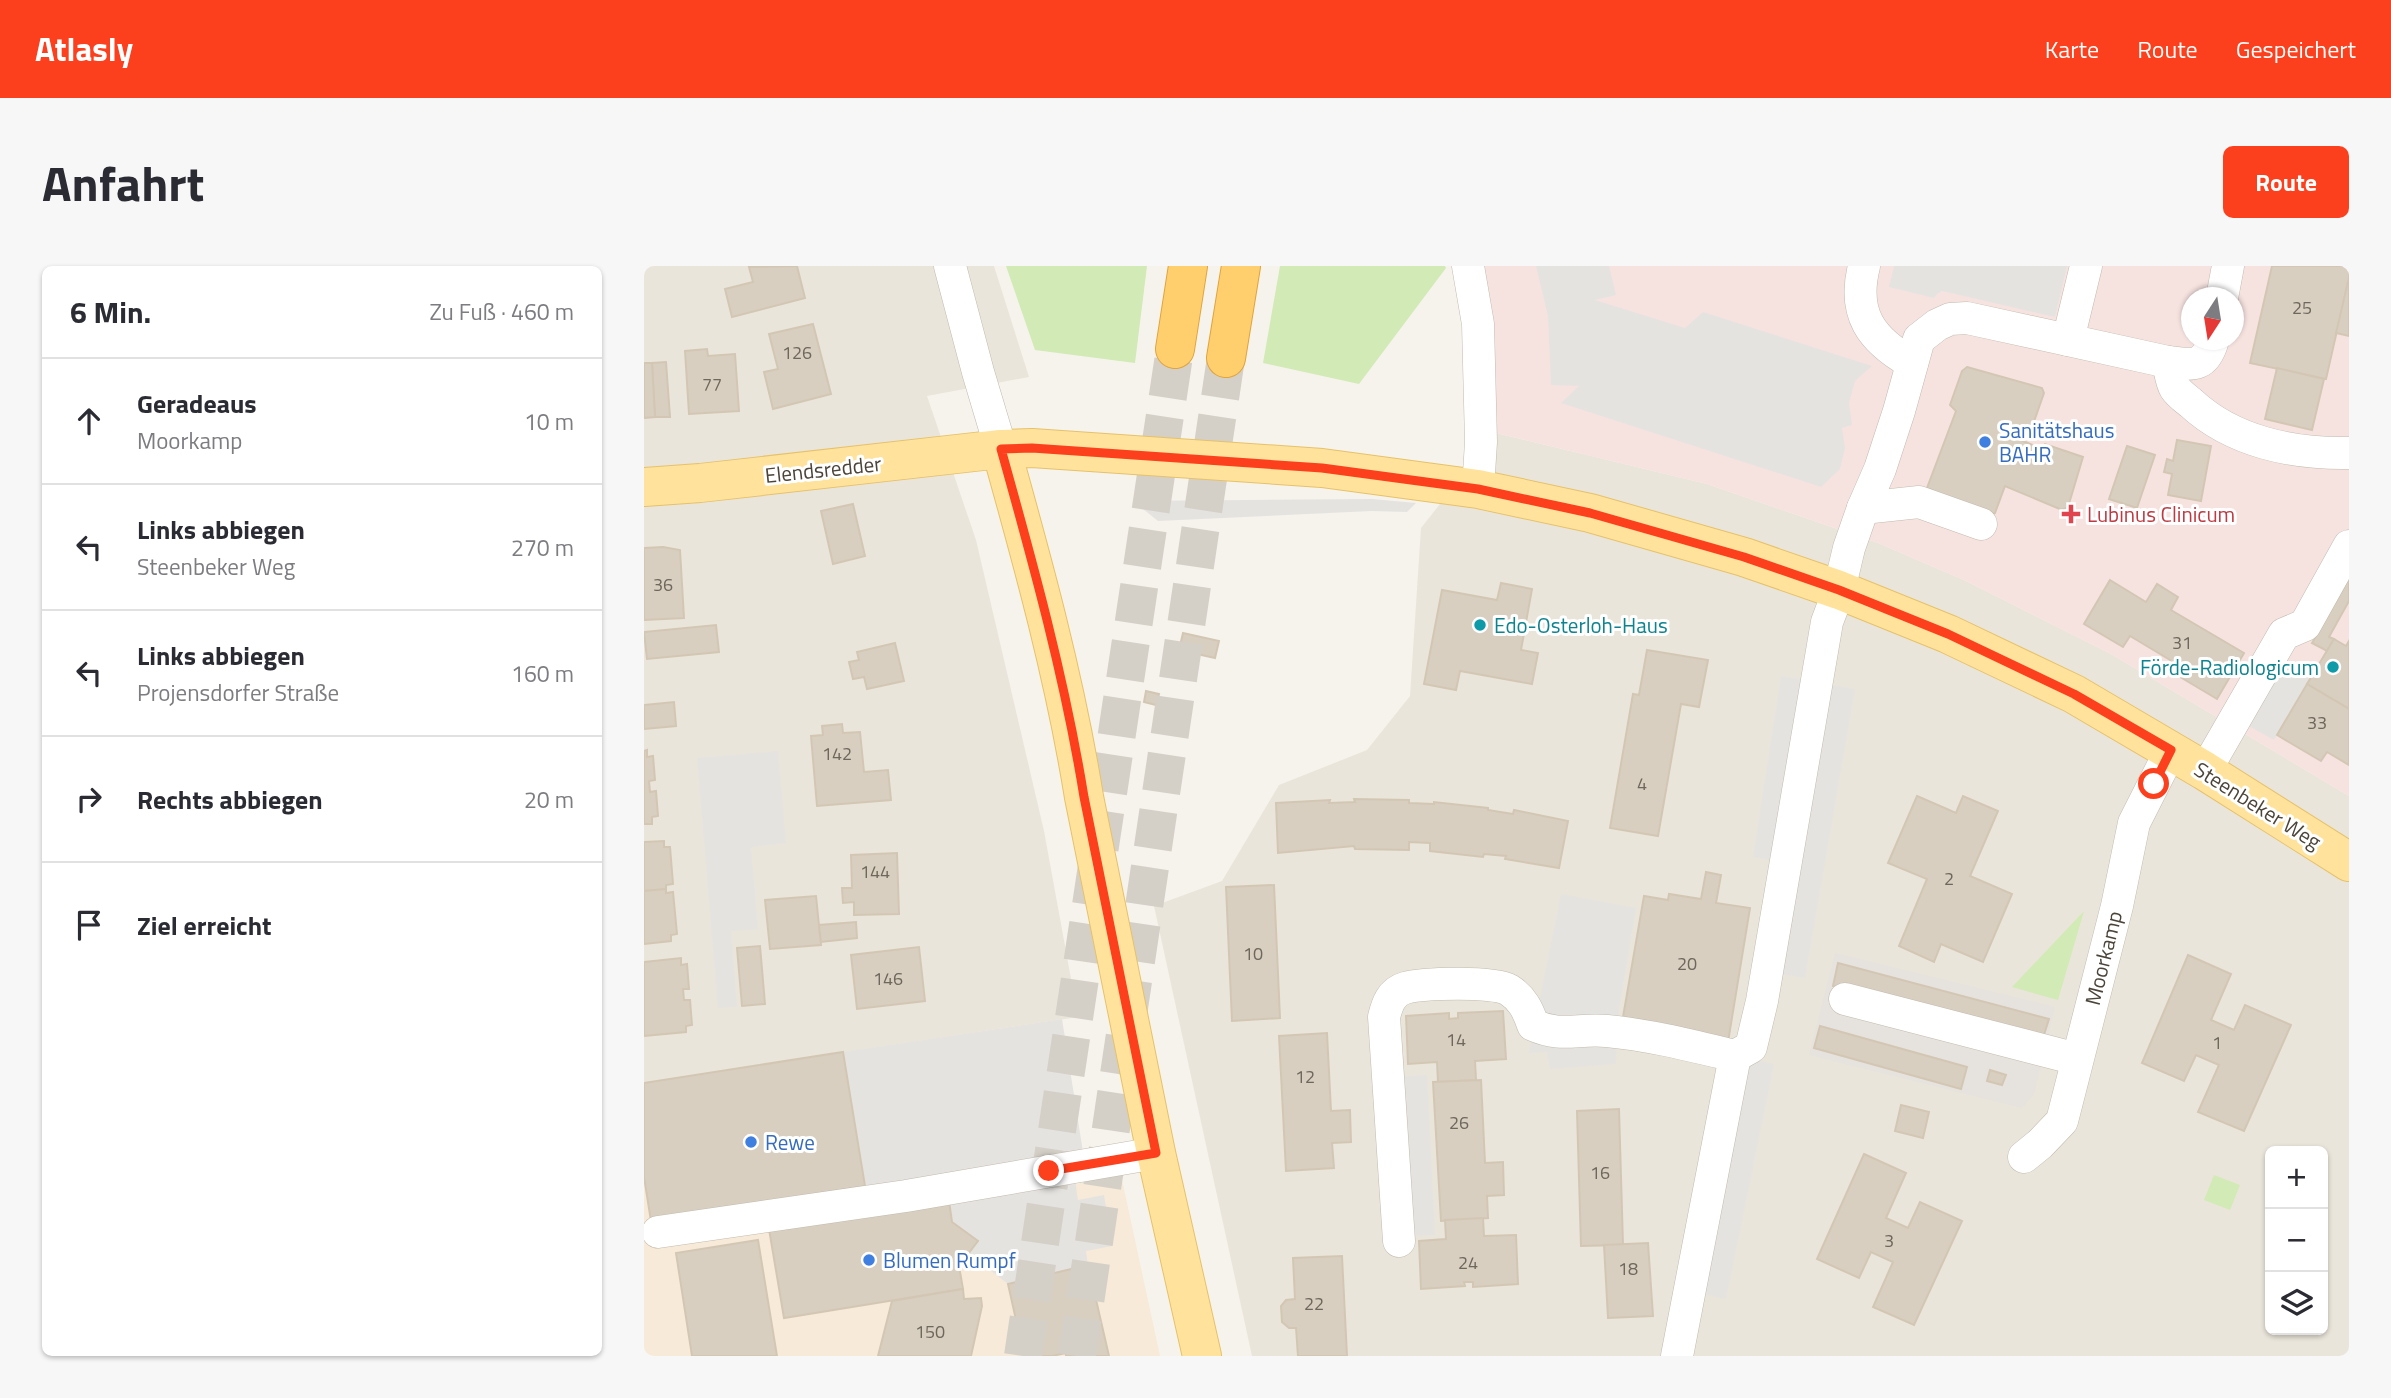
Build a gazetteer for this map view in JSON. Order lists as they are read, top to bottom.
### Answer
{
  "streets": {
    "main road": ["Elendsredder", "Steenbeker Weg"],
    "street": ["Moorkamp"]
  },
  "crossings": [
    ["Elendsredder", "Steenbeker Weg"],
    ["Steenbeker Weg", "Moorkamp"]
  ],
  "places": {
    "other": [
      "Sanitätshaus BAHR",
      "Edo-Osterloh-Haus",
      "Förde-Radiologicum",
      "Rewe",
      "Blumen Rumpf"
    ],
    "health": ["Lubinus Clinicum"]
  },
  "house_numbers": [
    "25",
    "126",
    "77",
    "36",
    "31",
    "33",
    "142",
    "4",
    "144",
    "2",
    "10",
    "20",
    "146",
    "14",
    "1",
    "12",
    "26",
    "16",
    "3",
    "24",
    "18",
    "22",
    "150"
  ],
  "north": "bottom",
  "page": {
    "header": "Atlasly",
    "nav": ["Karte", "Route", "Gespeichert"],
    "title": "Anfahrt",
    "buttons": "Route",
    "heading": ["6 Min.", "Zu Fuß · 460 m"],
    "list": [
      ["Geradeaus", "Moorkamp", "10 m"],
      ["Links abbiegen", "Steenbeker Weg", "270 m"],
      ["Links abbiegen", "Projensdorfer Straße", "160 m"],
      ["Rechts abbiegen", "20 m"],
      "Ziel erreicht"
    ],
    "map_buttons": ["+", "−"]
  }
}
